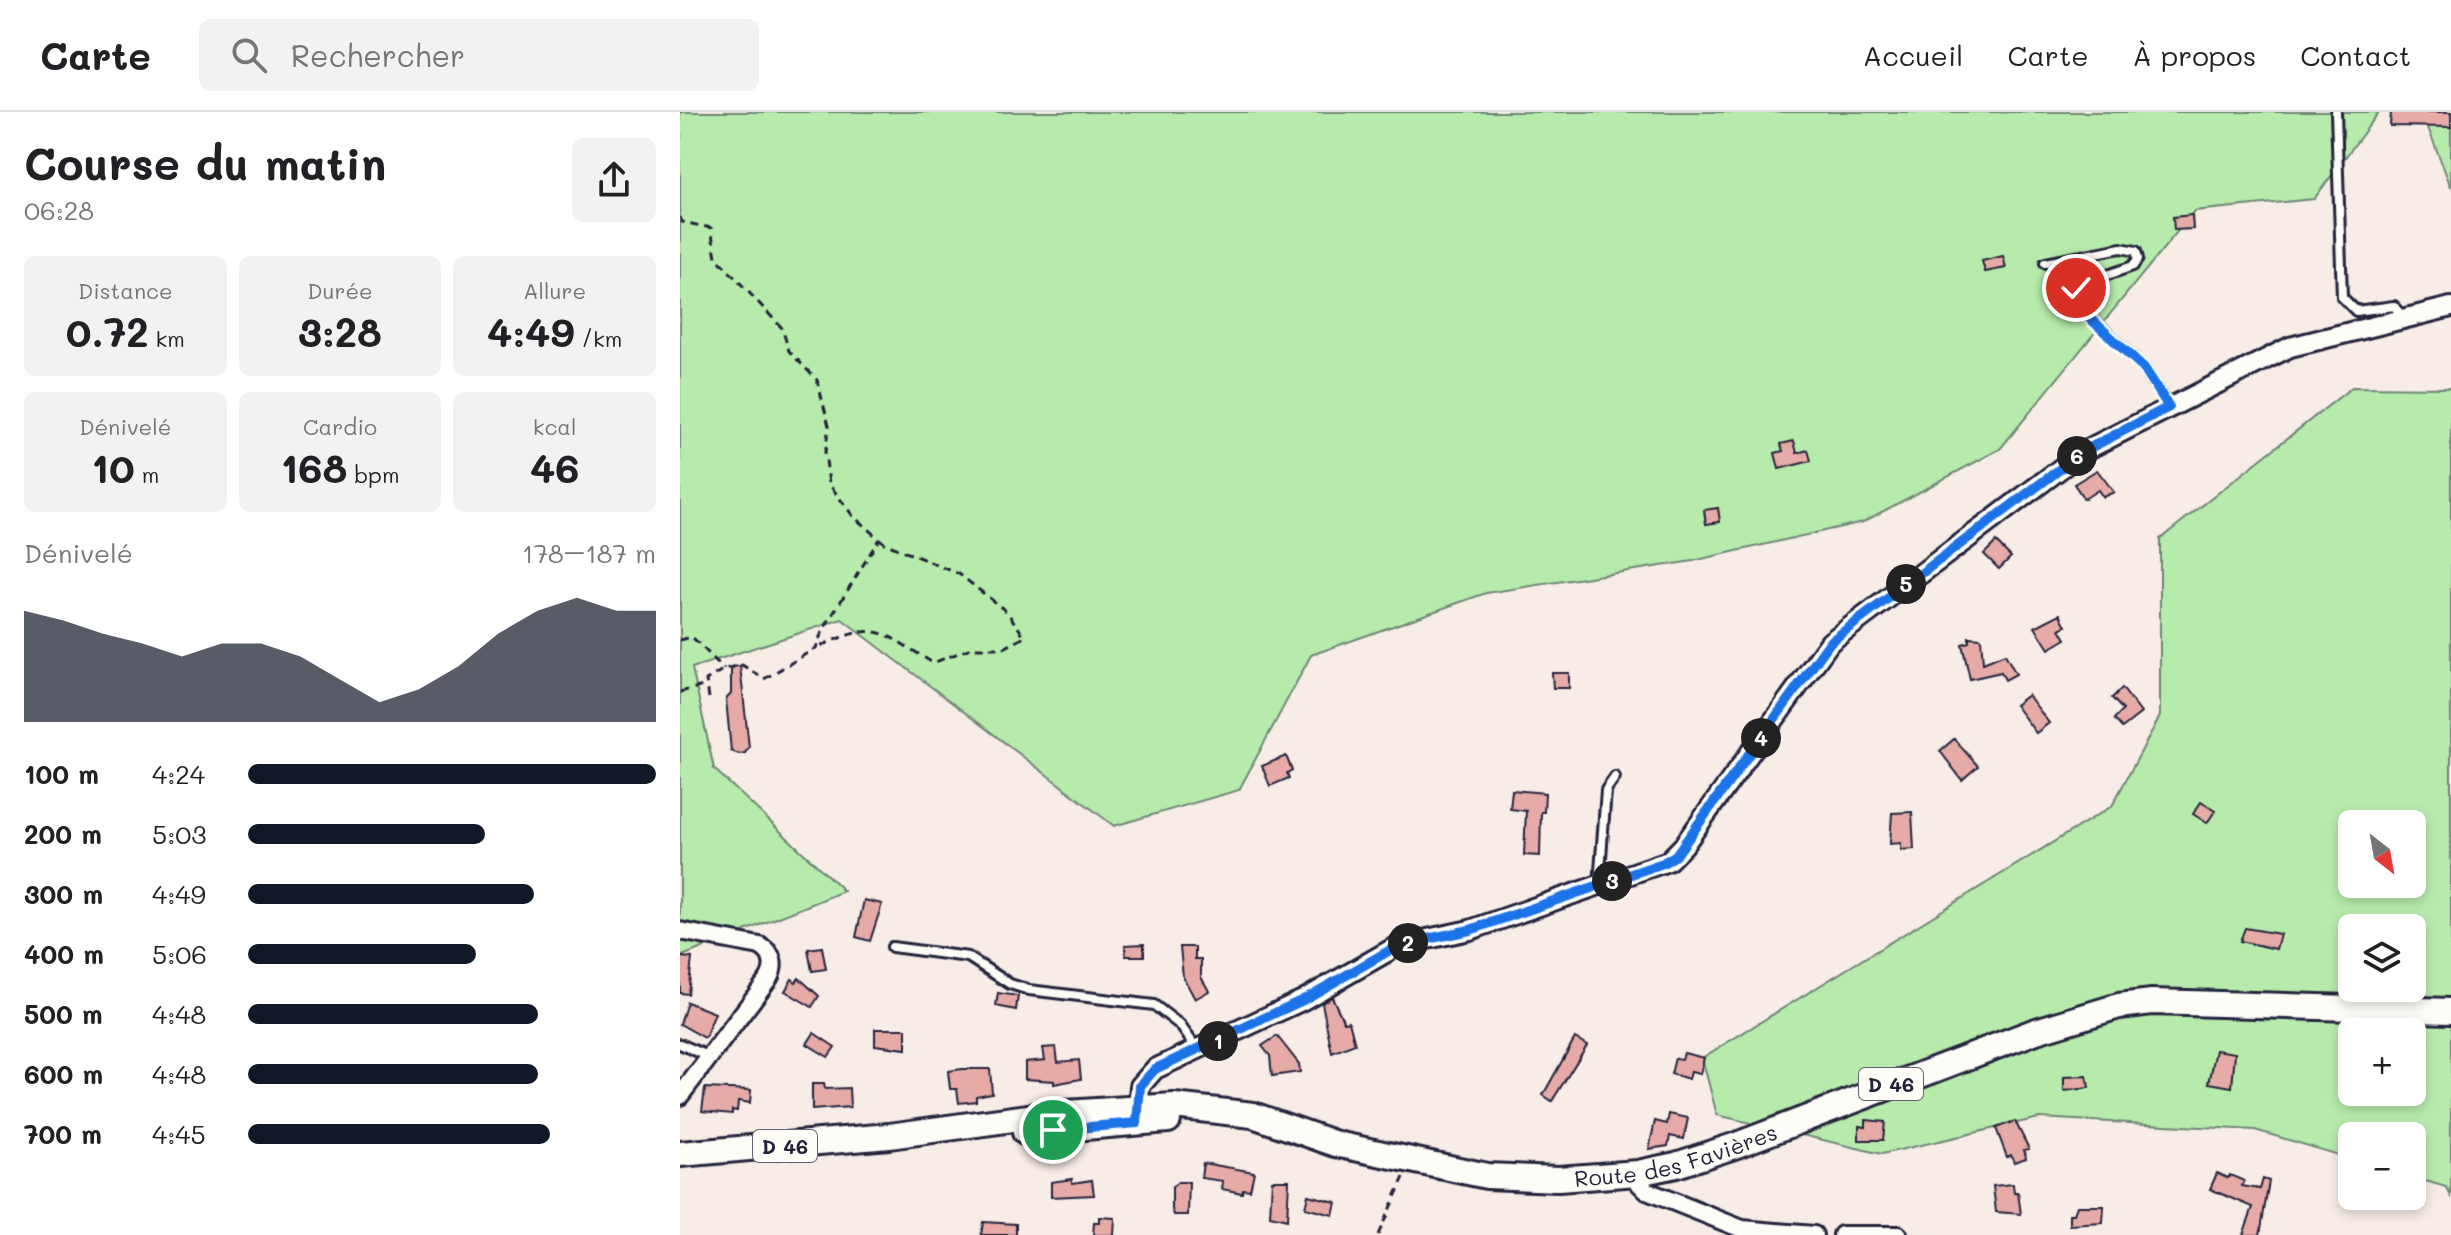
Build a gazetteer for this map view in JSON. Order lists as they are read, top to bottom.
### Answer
{
  "streets": {
    "main road": ["D 46", "Route des Favières"]
  },
  "crossings": [
    ["D 46", "Route des Favières"]
  ],
  "north": "bottom right",
  "page": {
    "header": "Carte",
    "search": "Rechercher",
    "nav": [
      "Accueil",
      "Carte",
      "À propos",
      "Contact"
    ],
    "heading": ["Course du matin", "06:28"],
    "stats": [
      ["Distance", "0.72 km"],
      ["Durée", "3:28"],
      ["Allure", "4:49 /km"],
      ["Dénivelé", "10 m"],
      ["Cardio", "168 bpm"],
      ["kcal", "46"]
    ],
    "pins": [
      "6",
      "5",
      "4",
      "3",
      "2",
      "1"
    ],
    "chart": ["Dénivelé", "178–187 m"],
    "list": [
      {
        "name": "100 m",
        "note": "4:24"
      },
      {
        "name": "200 m",
        "note": "5:03"
      },
      {
        "name": "300 m",
        "note": "4:49"
      },
      {
        "name": "400 m",
        "note": "5:06"
      },
      {
        "name": "500 m",
        "note": "4:48"
      },
      {
        "name": "600 m",
        "note": "4:48"
      },
      {
        "name": "700 m",
        "note": "4:45"
      }
    ],
    "map_buttons": ["+", "−"]
  }
}
